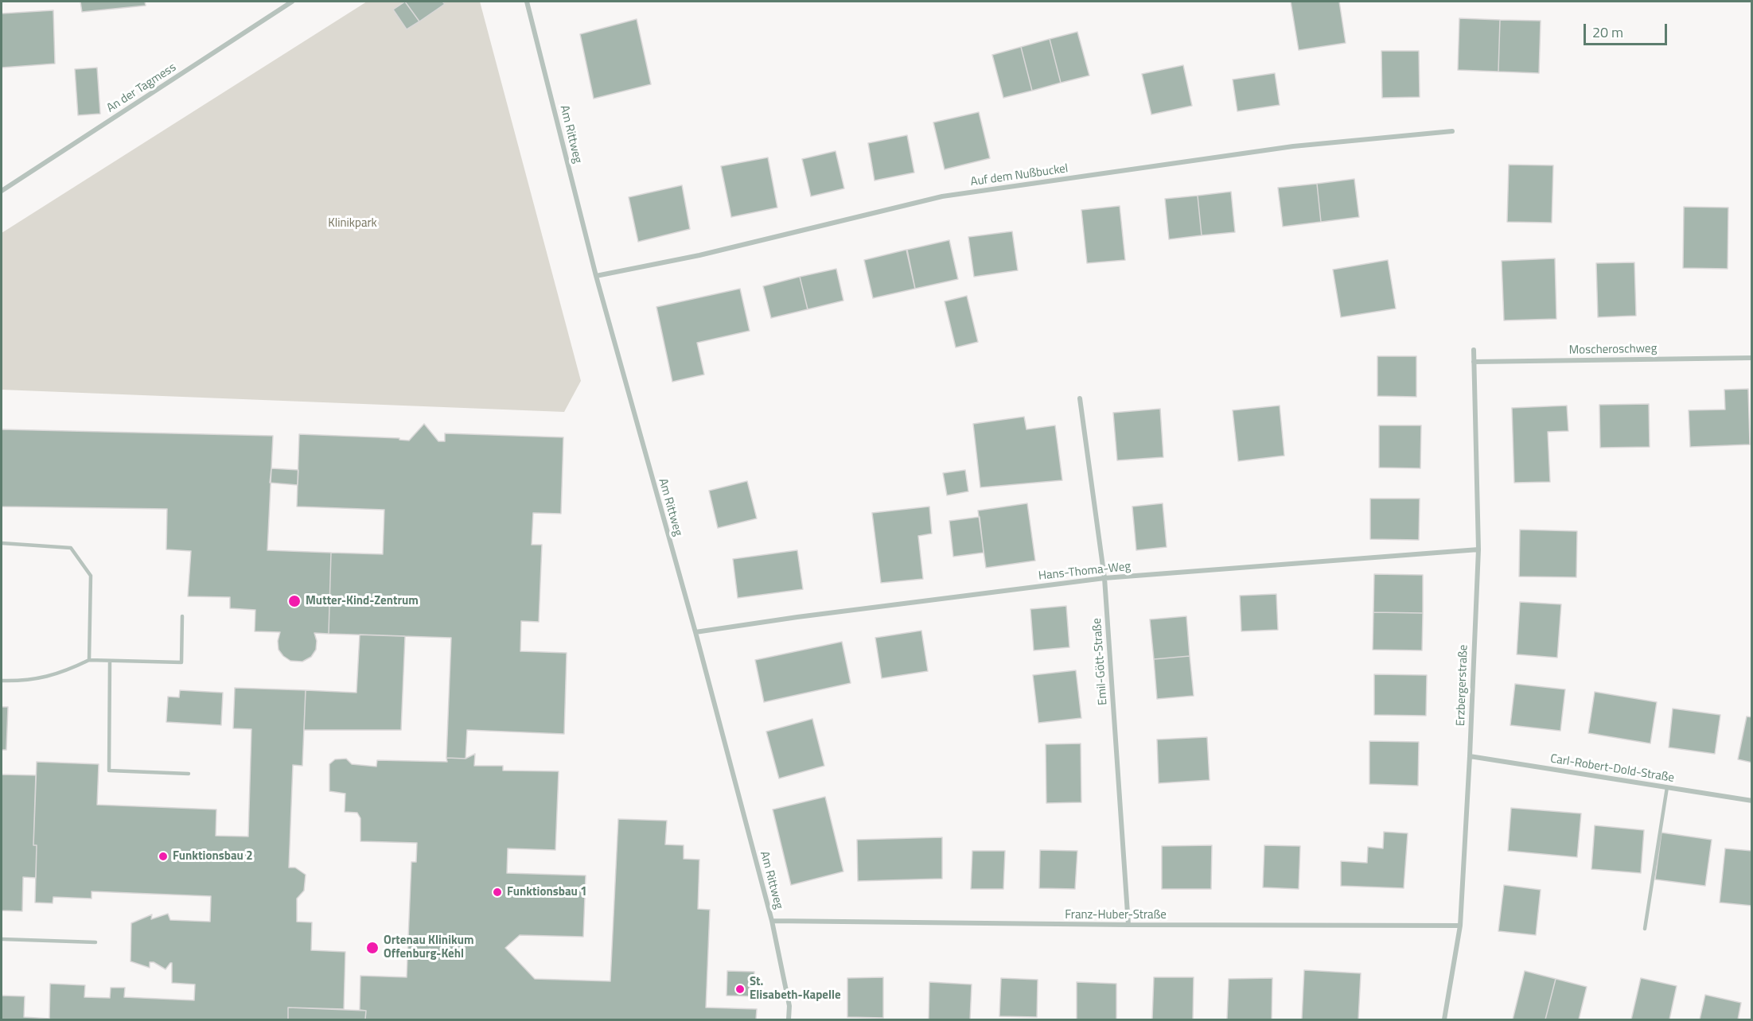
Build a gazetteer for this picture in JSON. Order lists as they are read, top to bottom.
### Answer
{
  "streets": {
    "street": [
      "An der Tagmess",
      "Am Rittweg",
      "Auf dem Nußbuckel",
      "Moscheroschweg",
      "Hans-Thoma-Weg",
      "Emil-Gött-Straße",
      "Erzbergerstraße",
      "Carl-Robert-Dold-Straße",
      "Franz-Huber-Straße"
    ]
  },
  "crossings": [
    ["Am Rittweg", "Auf dem Nußbuckel"],
    ["Am Rittweg", "Hans-Thoma-Weg"],
    ["Am Rittweg", "Franz-Huber-Straße"],
    ["Moscheroschweg", "Erzbergerstraße"],
    ["Hans-Thoma-Weg", "Emil-Gött-Straße"],
    ["Hans-Thoma-Weg", "Erzbergerstraße"],
    ["Emil-Gött-Straße", "Franz-Huber-Straße"],
    ["Erzbergerstraße", "Carl-Robert-Dold-Straße"],
    ["Erzbergerstraße", "Franz-Huber-Straße"]
  ],
  "parks": ["Klinikpark"],
  "places": [
    "Mutter-Kind-Zentrum",
    "Funktionsbau 2",
    "Funktionsbau 1",
    "Ortenau Klinikum Offenburg-Kehl",
    "St. Elisabeth-Kapelle"
  ],
  "scale_bar": "20 m"
}
